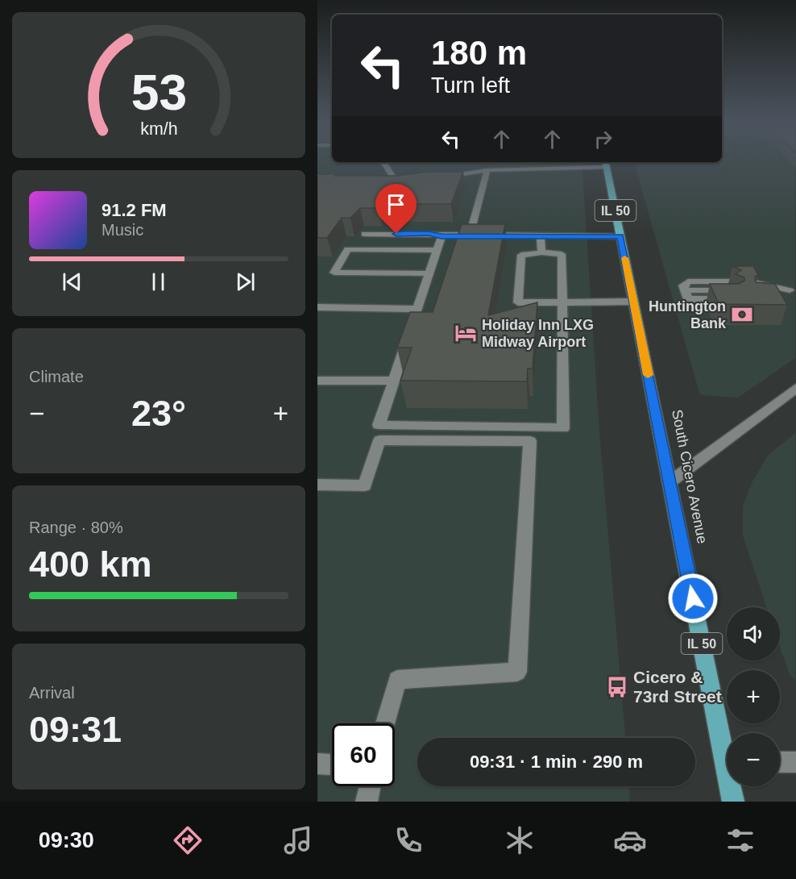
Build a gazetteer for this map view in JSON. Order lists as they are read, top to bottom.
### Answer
{
  "streets": {
    "main road": ["IL 50", "South Cicero Avenue"]
  },
  "places": {
    "bank": ["Huntington Bank"],
    "hotel": ["Holiday Inn LXG Midway Airport"],
    "bus stop": ["Cicero & 73rd Street"]
  },
  "page": {
    "turn": ["180 m", "Turn left"],
    "song": ["91.2 FM", "Music"],
    "tile": [
      "Climate",
      ["Range · 80%", "400 km"],
      ["Arrival", "09:31"]
    ],
    "heat": ["−", "23°", "+"],
    "map_buttons": ["+", "−"],
    "limit": "60",
    "trip": "09:31 · 1 min · 290 m",
    "tabs": "09:30",
    "gauge": ["53", "km/h"]
  }
}
